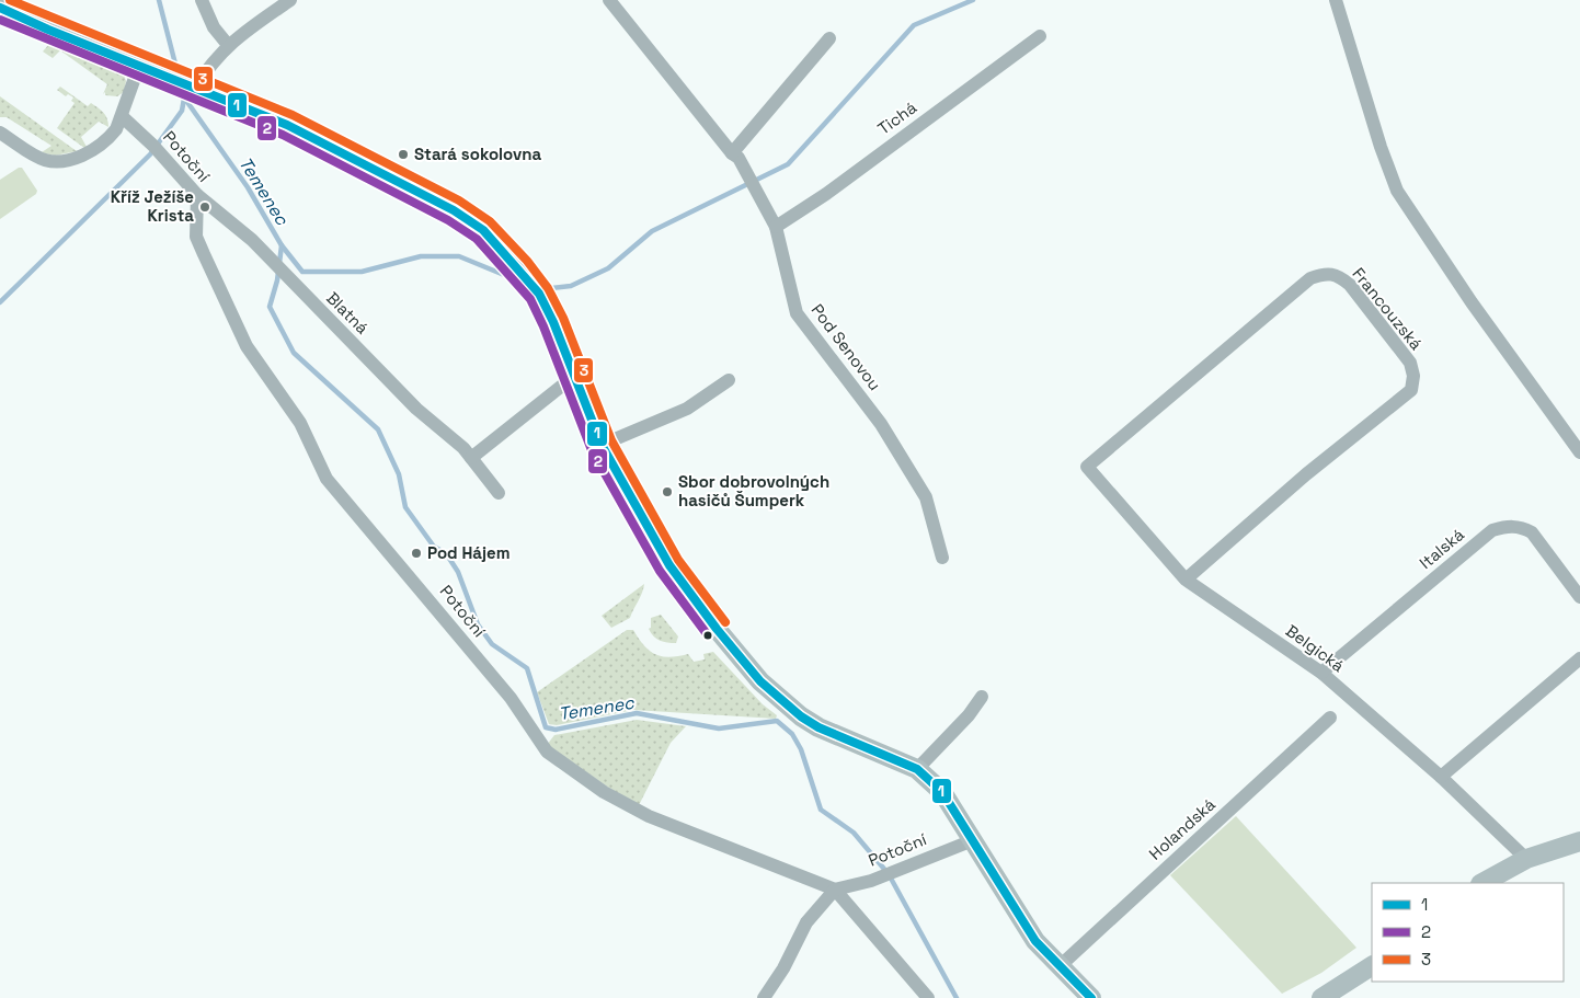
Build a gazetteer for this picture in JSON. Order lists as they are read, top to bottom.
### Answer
{
  "streets": {
    "street": [
      "Tichá",
      "Potoční",
      "Francouzská",
      "Blatná",
      "Pod Senovou",
      "Italská",
      "Belgická",
      "Holandská"
    ]
  },
  "crossings": [
    ["Tichá", "Pod Senovou"],
    ["Potoční", "Blatná"],
    ["Francouzská", "Belgická"],
    ["Italská", "Belgická"]
  ],
  "water": ["Temenec"],
  "places": [
    "Stará sokolovna",
    "Kříž Ježíše Krista",
    "Sbor dobrovolných hasičů Šumperk",
    "Pod Hájem"
  ],
  "lines": ["transit line 3", "transit line 1", "transit line 2"],
  "legend": ["1", "2", "3"]
}
